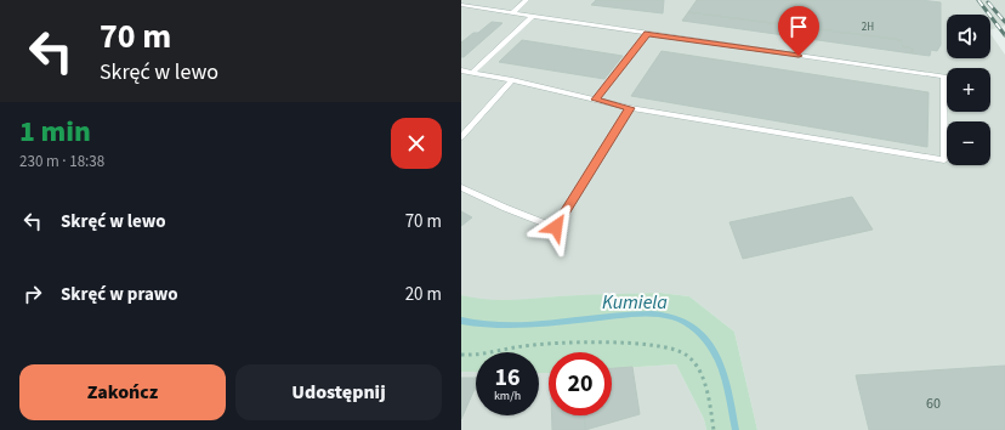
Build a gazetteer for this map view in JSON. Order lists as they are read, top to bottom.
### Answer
{
  "water": ["Kumiela"],
  "house_numbers": ["2H", "60"],
  "page": {
    "turn": ["70 m", "Skręć w lewo"],
    "map_buttons": ["+", "−"],
    "heading": ["1 min", "230 m · 18:38"],
    "list": [
      {
        "name": "Skręć w lewo",
        "value": "70 m"
      },
      {
        "name": "Skręć w prawo",
        "value": "20 m"
      }
    ],
    "speed": "16 km/h",
    "limit": "20",
    "buttons": ["Zakończ", "Udostępnij"]
  }
}
